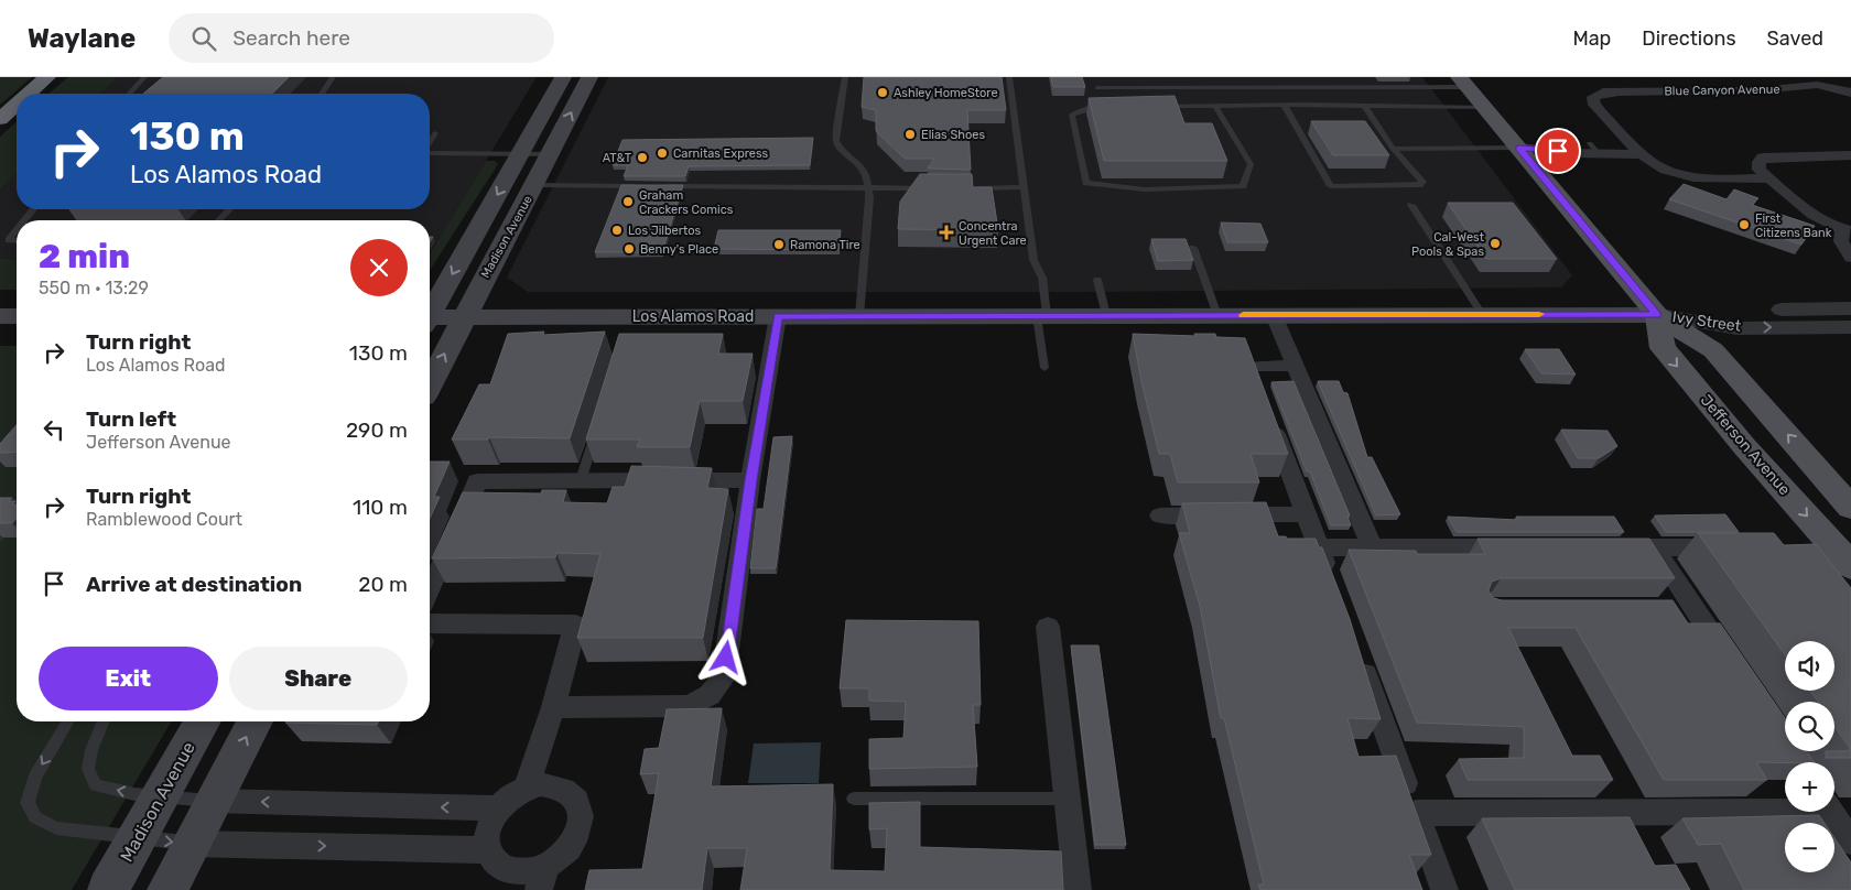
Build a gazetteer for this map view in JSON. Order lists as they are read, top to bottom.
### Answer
{
  "streets": {
    "main road": ["Madison Avenue", "Los Alamos Road", "Jefferson Avenue"],
    "street": ["Blue Canyon Avenue", "Ivy Street"]
  },
  "crossings": [
    ["Madison Avenue", "Los Alamos Road"],
    ["Los Alamos Road", "Ivy Street"],
    ["Los Alamos Road", "Jefferson Avenue"],
    ["Ivy Street", "Jefferson Avenue"]
  ],
  "places": {
    "other": [
      "Ashley HomeStore",
      "Elias Shoes",
      "Carnitas Express",
      "AT&T",
      "Graham Crackers Comics",
      "First Citizens Bank",
      "Los Jilbertos",
      "Cal-West Pools & Spas",
      "Ramona Tire",
      "Benny's Place"
    ],
    "health": ["Concentra Urgent Care"]
  },
  "page": {
    "header": "Waylane",
    "search": "Search here",
    "nav": ["Map", "Directions", "Saved"],
    "turn": ["130 m", "Los Alamos Road"],
    "heading": ["2 min", "550 m · 13:29"],
    "list": [
      {
        "name": "Turn right",
        "note": "Los Alamos Road",
        "value": "130 m"
      },
      {
        "name": "Turn left",
        "note": "Jefferson Avenue",
        "value": "290 m"
      },
      {
        "name": "Turn right",
        "note": "Ramblewood Court",
        "value": "110 m"
      },
      {
        "name": "Arrive at destination",
        "value": "20 m"
      }
    ],
    "buttons": ["Exit", "Share"],
    "map_buttons": ["+", "−"]
  }
}
